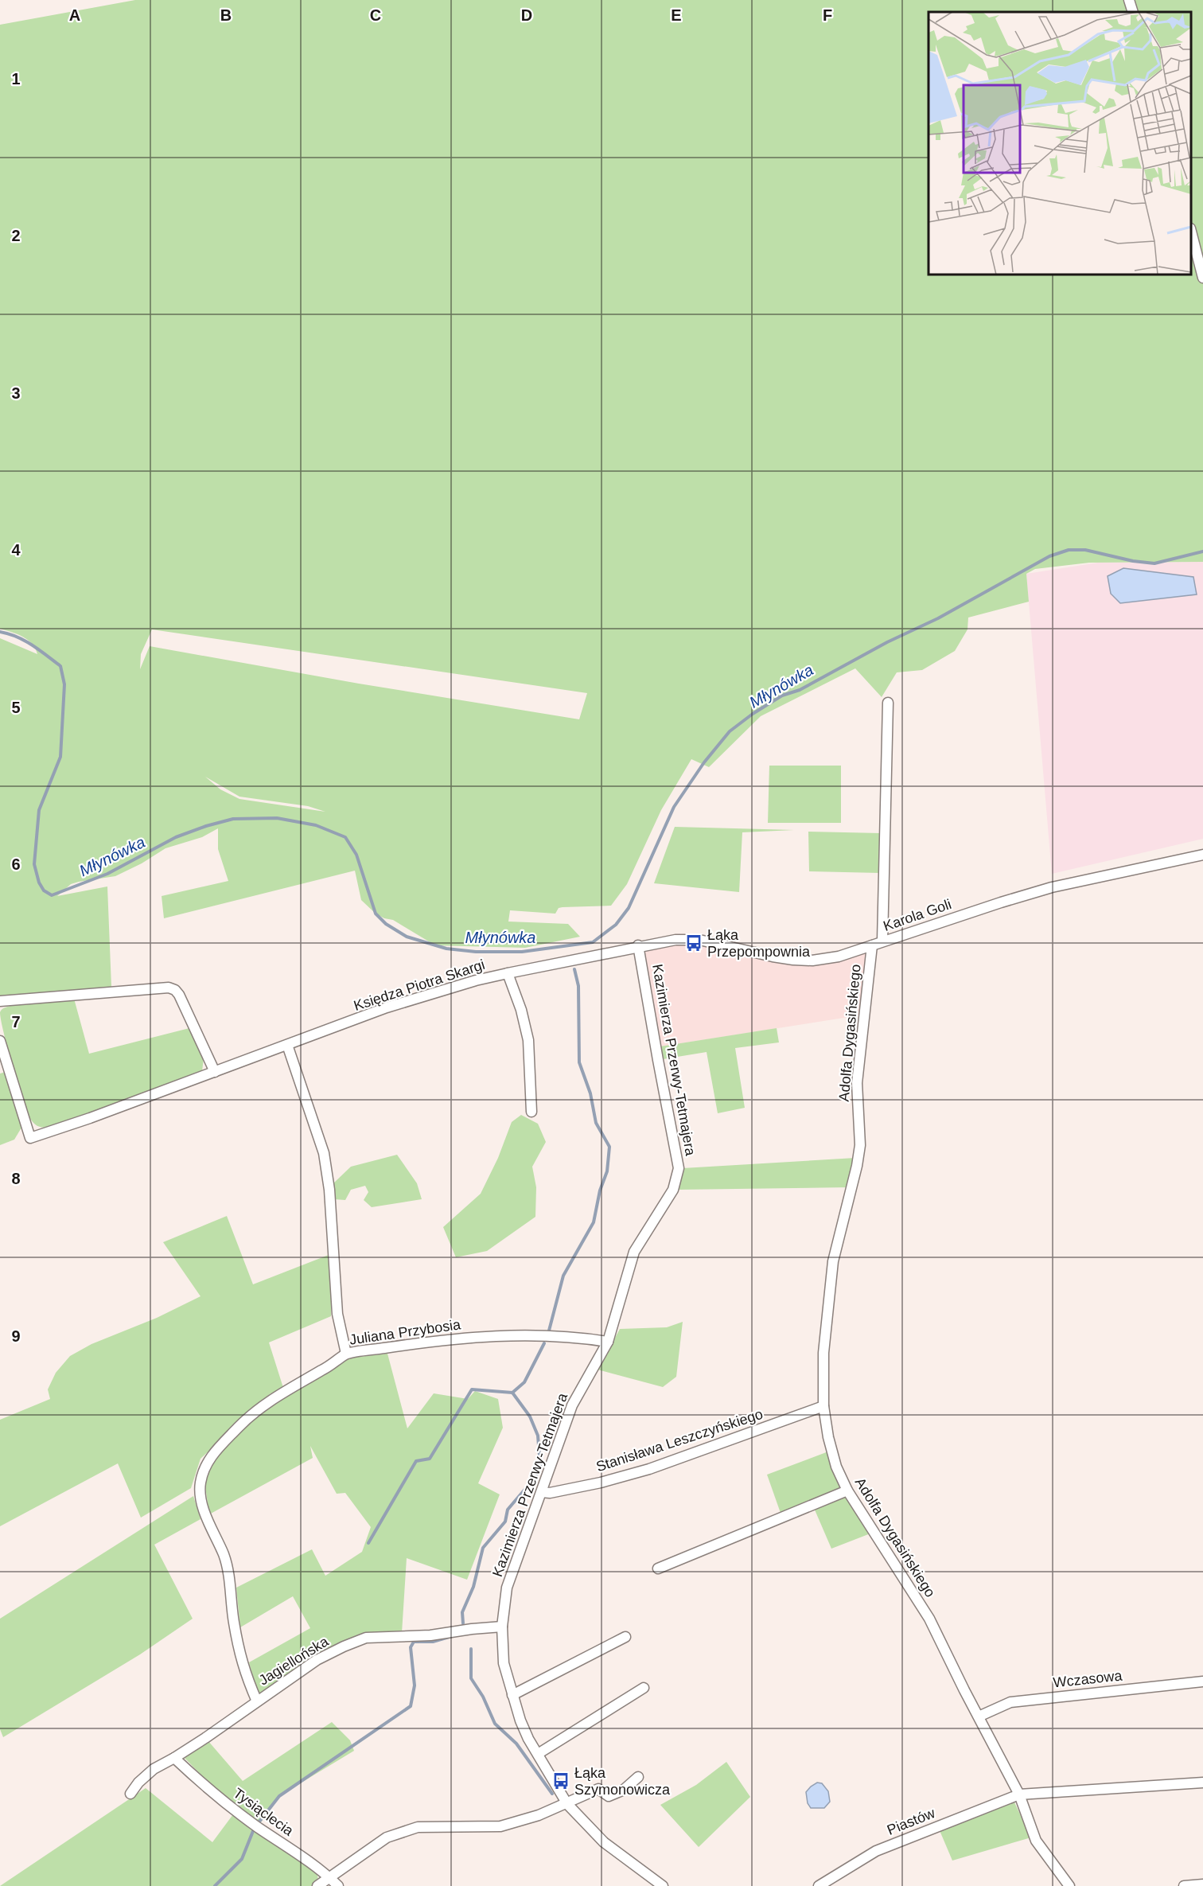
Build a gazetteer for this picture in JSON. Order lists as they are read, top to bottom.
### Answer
{
  "streets": {
    "street": [
      "Karola Goli",
      "Księdza Piotra Skargi",
      "Adolfa Dygasińskiego",
      "Kazimierza Przerwy-Tetmajera",
      "Juliana Przybosia",
      "Stanisława Leszczyńskiego",
      "Jagiellońska",
      "Wczasowa",
      "Tysiąclecia",
      "Piastów"
    ]
  },
  "crossings": [
    ["Karola Goli", "Księdza Piotra Skargi"],
    ["Karola Goli", "Adolfa Dygasińskiego"],
    ["Karola Goli", "Kazimierza Przerwy-Tetmajera"],
    ["Księdza Piotra Skargi", "Kazimierza Przerwy-Tetmajera"],
    ["Adolfa Dygasińskiego", "Stanisława Leszczyńskiego"],
    ["Adolfa Dygasińskiego", "Wczasowa"],
    ["Adolfa Dygasińskiego", "Piastów"],
    ["Kazimierza Przerwy-Tetmajera", "Juliana Przybosia"],
    ["Kazimierza Przerwy-Tetmajera", "Stanisława Leszczyńskiego"],
    ["Kazimierza Przerwy-Tetmajera", "Jagiellońska"],
    ["Juliana Przybosia", "Jagiellońska"],
    ["Jagiellońska", "Tysiąclecia"]
  ],
  "water": ["Młynówka"],
  "places": {
    "bus stop": ["Łąka Przepompownia", "Łąka Szymonowicza"]
  },
  "grid": {
    "columns": [
      "A",
      "B",
      "C",
      "D",
      "E",
      "F"
    ],
    "rows": [
      "1",
      "2",
      "3",
      "4",
      "5",
      "6",
      "7",
      "8",
      "9"
    ]
  }
}
